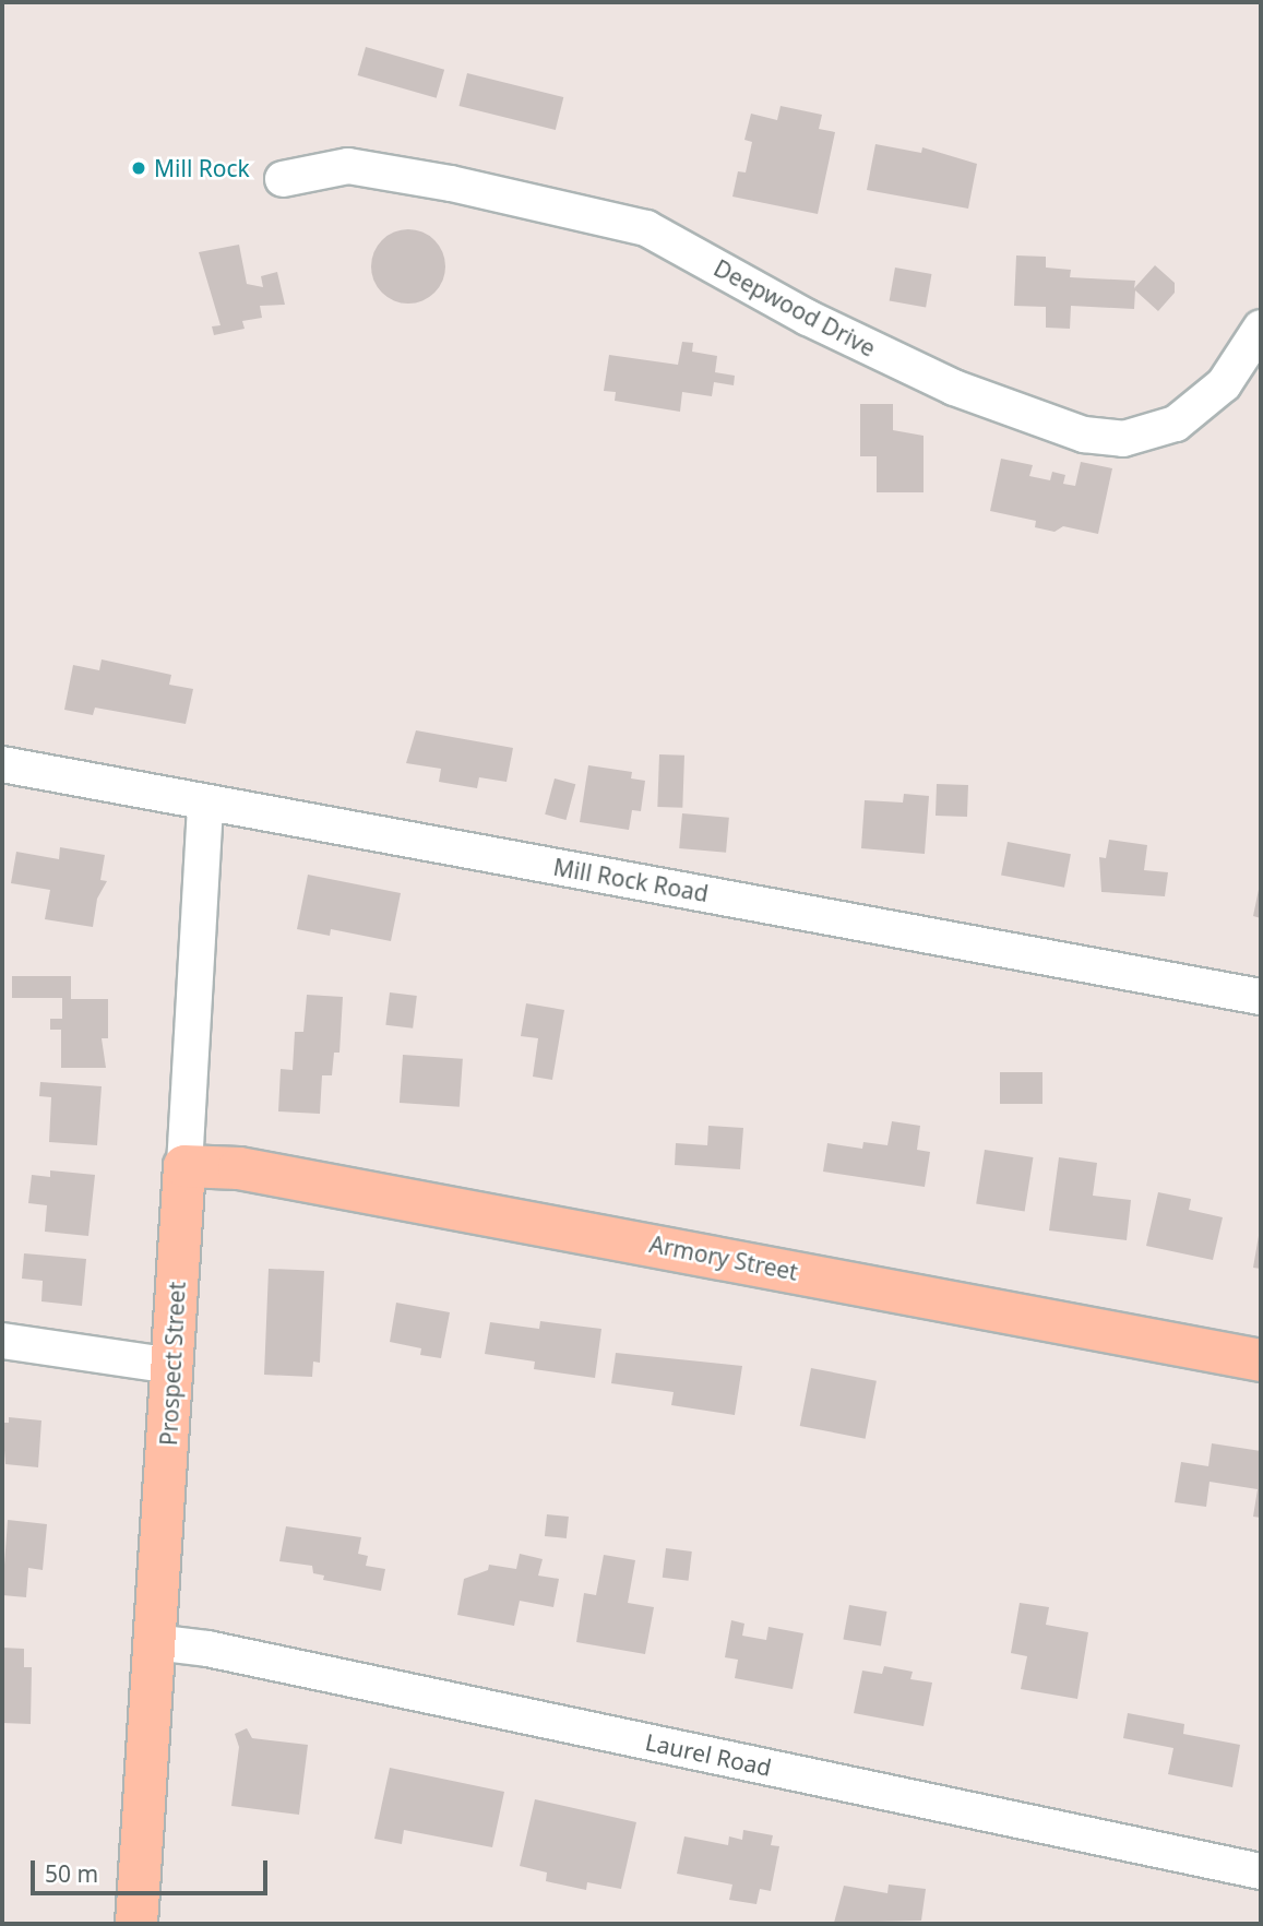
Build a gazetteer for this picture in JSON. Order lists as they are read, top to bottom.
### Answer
{
  "streets": {
    "main road": ["Armory Street", "Prospect Street"],
    "street": ["Deepwood Drive", "Mill Rock Road", "Laurel Road"]
  },
  "crossings": [
    ["Mill Rock Road", "Prospect Street"],
    ["Armory Street", "Prospect Street"],
    ["Prospect Street", "Laurel Road"]
  ],
  "places": ["Mill Rock"],
  "scale_bar": "50 m"
}
